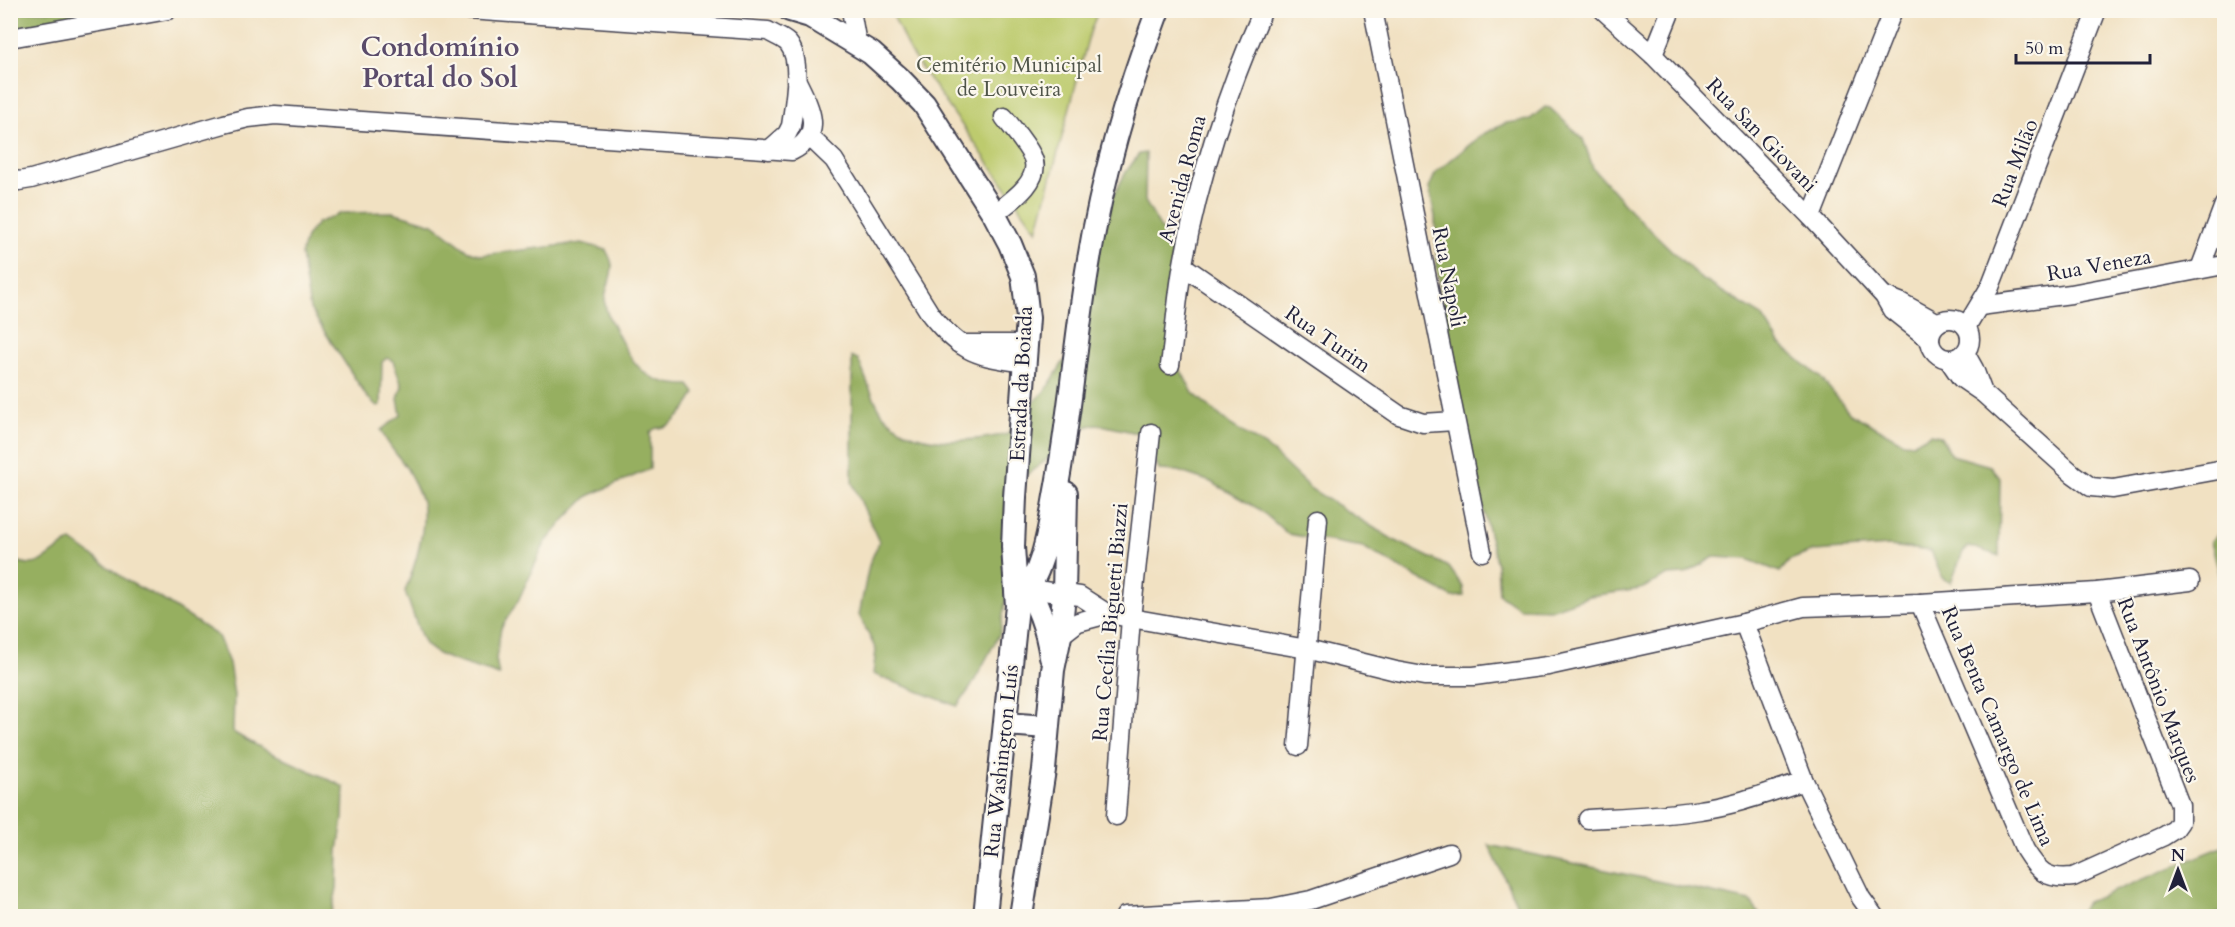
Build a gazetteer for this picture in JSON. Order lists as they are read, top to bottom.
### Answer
{
  "streets": {
    "main road": ["Estrada da Boiada", "Rua Washington Luís"],
    "street": [
      "Rua San Giovani",
      "Rua Milão",
      "Avenida Roma",
      "Rua Veneza",
      "Rua Napoli",
      "Rua Turim",
      "Rua Cecília Biguetti Biazzi",
      "Rua Antônio Marques",
      "Rua Benta Camargo de Lima"
    ]
  },
  "crossings": [
    ["Rua San Giovani", "Rua Milão"],
    ["Rua Milão", "Rua Veneza"],
    ["Avenida Roma", "Rua Turim"],
    ["Rua Napoli", "Rua Turim"],
    ["Estrada da Boiada", "Rua Washington Luís"],
    ["Rua Antônio Marques", "Rua Benta Camargo de Lima"]
  ],
  "districts": ["Condomínio Portal do Sol"],
  "parks": ["Cemitério Municipal de Louveira"],
  "scale_bar": "50 m",
  "north": "top"
}
